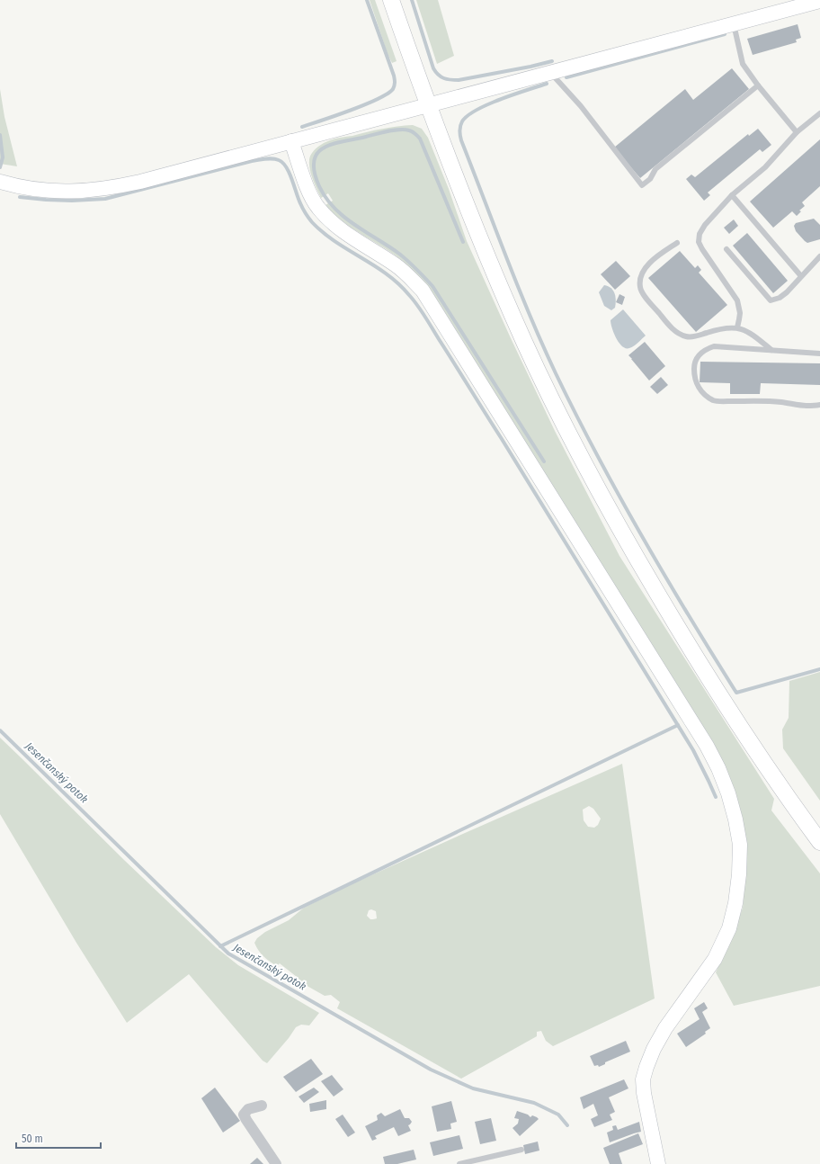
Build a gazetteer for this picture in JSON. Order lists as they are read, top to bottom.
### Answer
{
  "water": ["Jesenčanský potok"],
  "scale_bar": "50 m"
}
